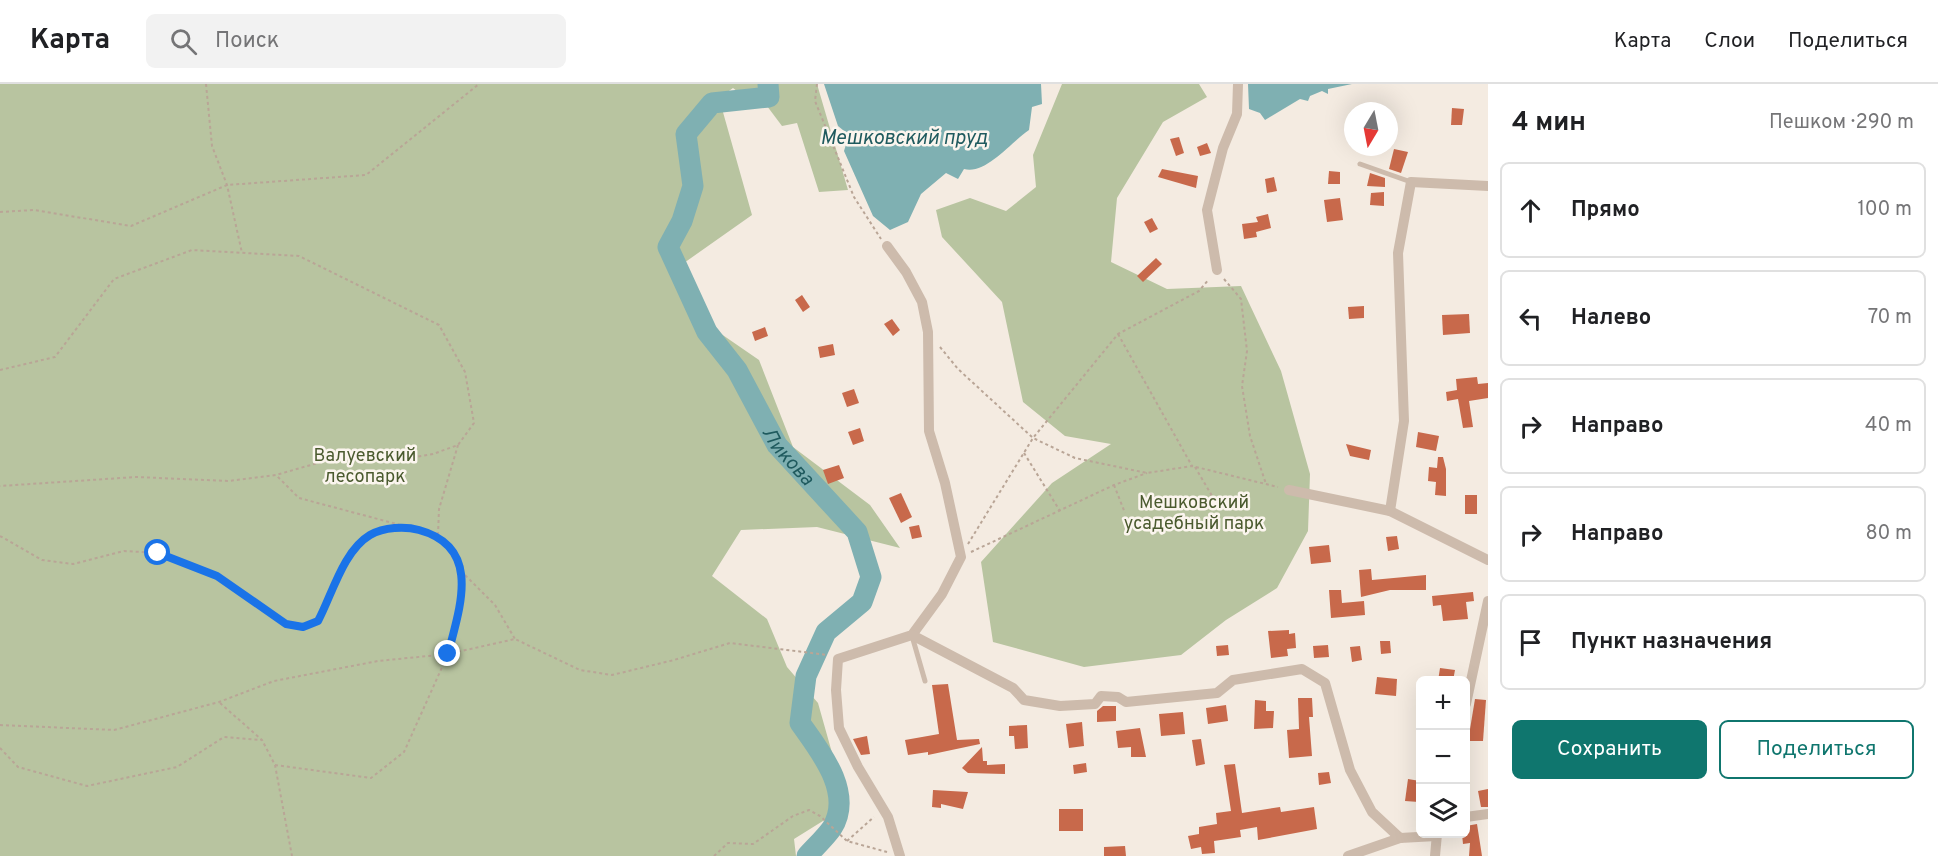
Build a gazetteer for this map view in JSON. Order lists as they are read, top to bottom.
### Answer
{
  "water": ["Мешковский пруд", "Ликова"],
  "parks": ["Валуевский лесопарк", "Мешковский усадебный парк"],
  "north": "bottom",
  "page": {
    "header": "Карта",
    "search": "Поиск",
    "nav": ["Карта", "Слои", "Поделиться"],
    "heading": ["4 мин", "Пешком · 290 m"],
    "list": [
      ["Прямо", "100 m"],
      ["Налево", "70 m"],
      ["Направо", "40 m"],
      ["Направо", "80 m"],
      "Пункт назначения"
    ],
    "map_buttons": ["+", "−"],
    "buttons": ["Сохранить", "Поделиться"]
  }
}
